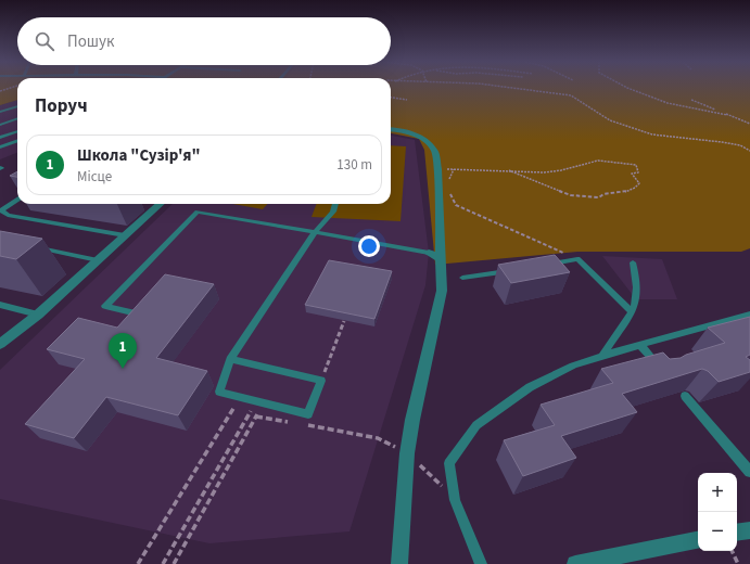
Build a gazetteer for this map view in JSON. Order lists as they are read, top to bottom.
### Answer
{
  "page": {
    "search": "Пошук",
    "heading": "Поруч",
    "list": [
      {
        "mark": "1",
        "name": "Школа \"Сузір'я\"",
        "note": "Місце",
        "value": "130 m"
      }
    ],
    "pins": "1",
    "map_buttons": ["+", "−"]
  }
}
